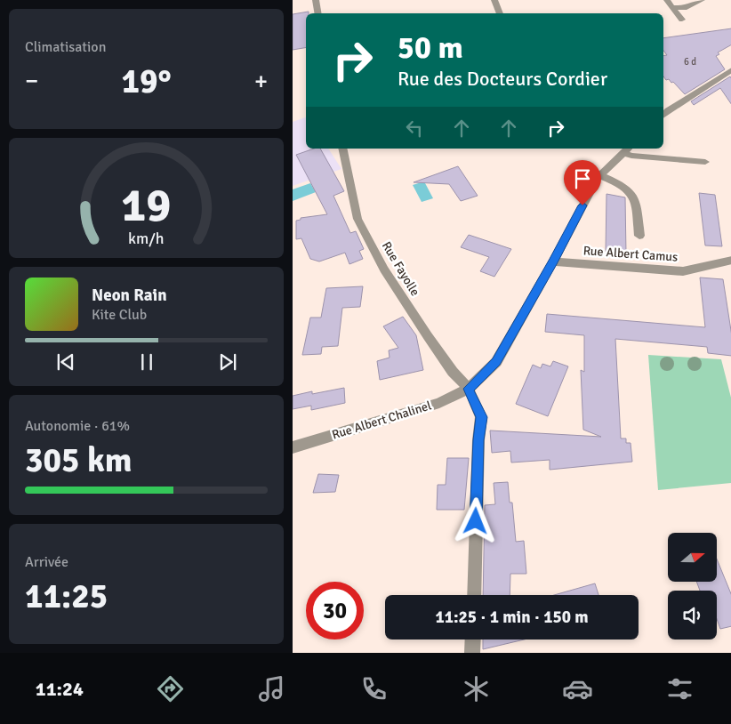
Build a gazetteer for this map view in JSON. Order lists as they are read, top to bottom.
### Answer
{
  "streets": {
    "street": ["Rue Albert Camus", "Rue Fayolle", "Rue Albert Chalinel"]
  },
  "crossings": [
    ["Rue Albert Camus", "Rue Albert Chalinel"],
    ["Rue Fayolle", "Rue Albert Chalinel"]
  ],
  "house_numbers": ["6 d"],
  "north": "right",
  "page": {
    "tile": [
      "Climatisation",
      ["Autonomie · 61%", "305 km"],
      ["Arrivée", "11:25"]
    ],
    "turn": ["50 m", "Rue des Docteurs Cordier"],
    "heat": ["−", "19°", "+"],
    "song": ["Neon Rain", "Kite Club"],
    "limit": "30",
    "trip": "11:25 · 1 min · 150 m",
    "tabs": "11:24",
    "gauge": ["19", "km/h"]
  }
}
